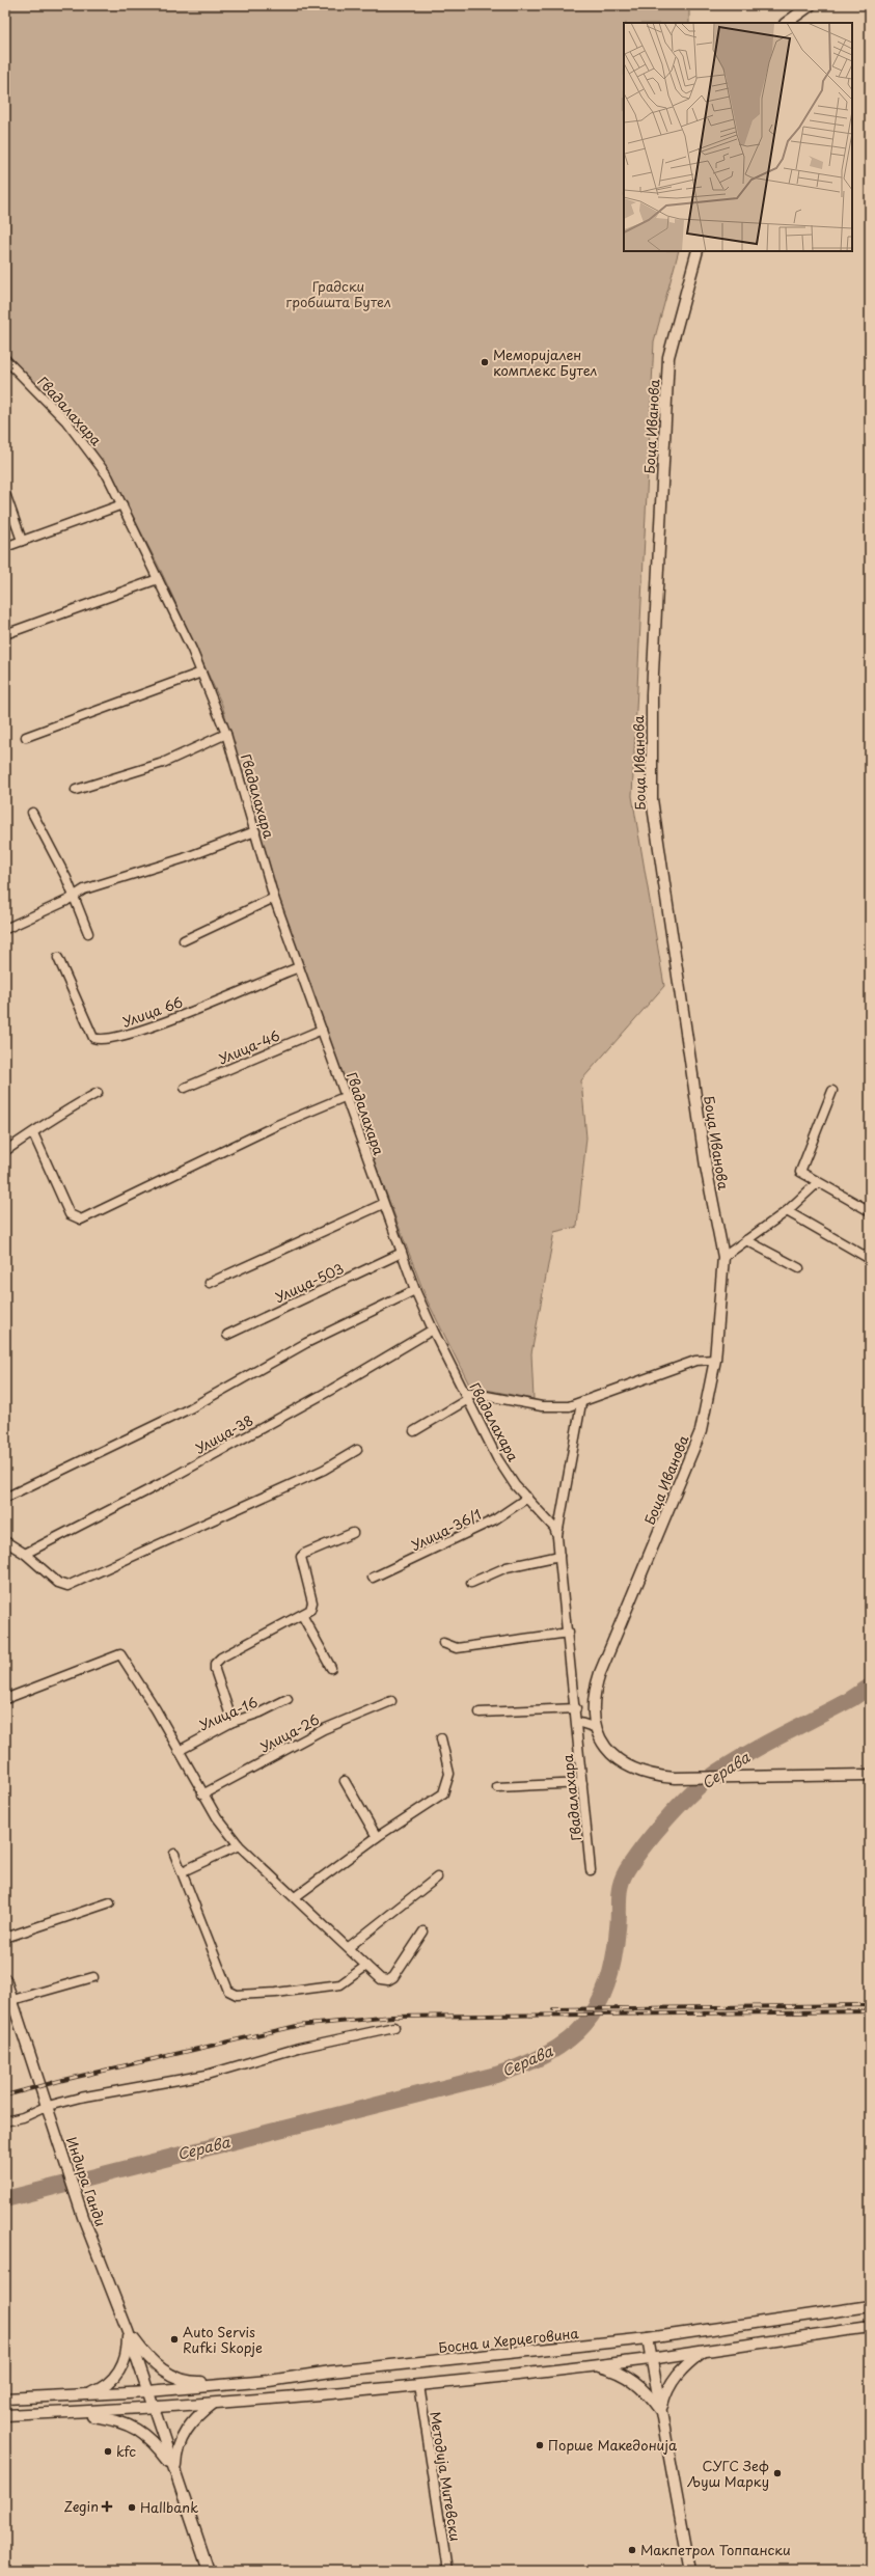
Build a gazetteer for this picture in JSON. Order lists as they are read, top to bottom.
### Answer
{
  "streets": {
    "street": [
      "Гвадалахара",
      "Боца Иванова",
      "Улица 66",
      "Улица-46",
      "Улица-503",
      "Улица-38",
      "Улица-36/1",
      "Улица-16",
      "Улица-26",
      "Индира Ганди",
      "Босна и Херцеговина",
      "Методија Митевски"
    ]
  },
  "crossings": [
    ["Гвадалахара", "Улица 66"],
    ["Гвадалахара", "Улица-46"],
    ["Гвадалахара", "Улица-503"],
    ["Гвадалахара", "Улица-38"],
    ["Гвадалахара", "Улица-36/1"],
    ["Индира Ганди", "Босна и Херцеговина"]
  ],
  "water": ["Серава"],
  "parks": ["Градски гробишта Бутел"],
  "places": {
    "other": [
      "Меморијален комплекс Бутел",
      "Auto Servis Rufki Skopje",
      "Порше Македонија",
      "kfc",
      "СУГС Зеф Љуш Марку",
      "Hallbank",
      "Макпетрол Топпански"
    ],
    "health": ["Zegin"]
  }
}
